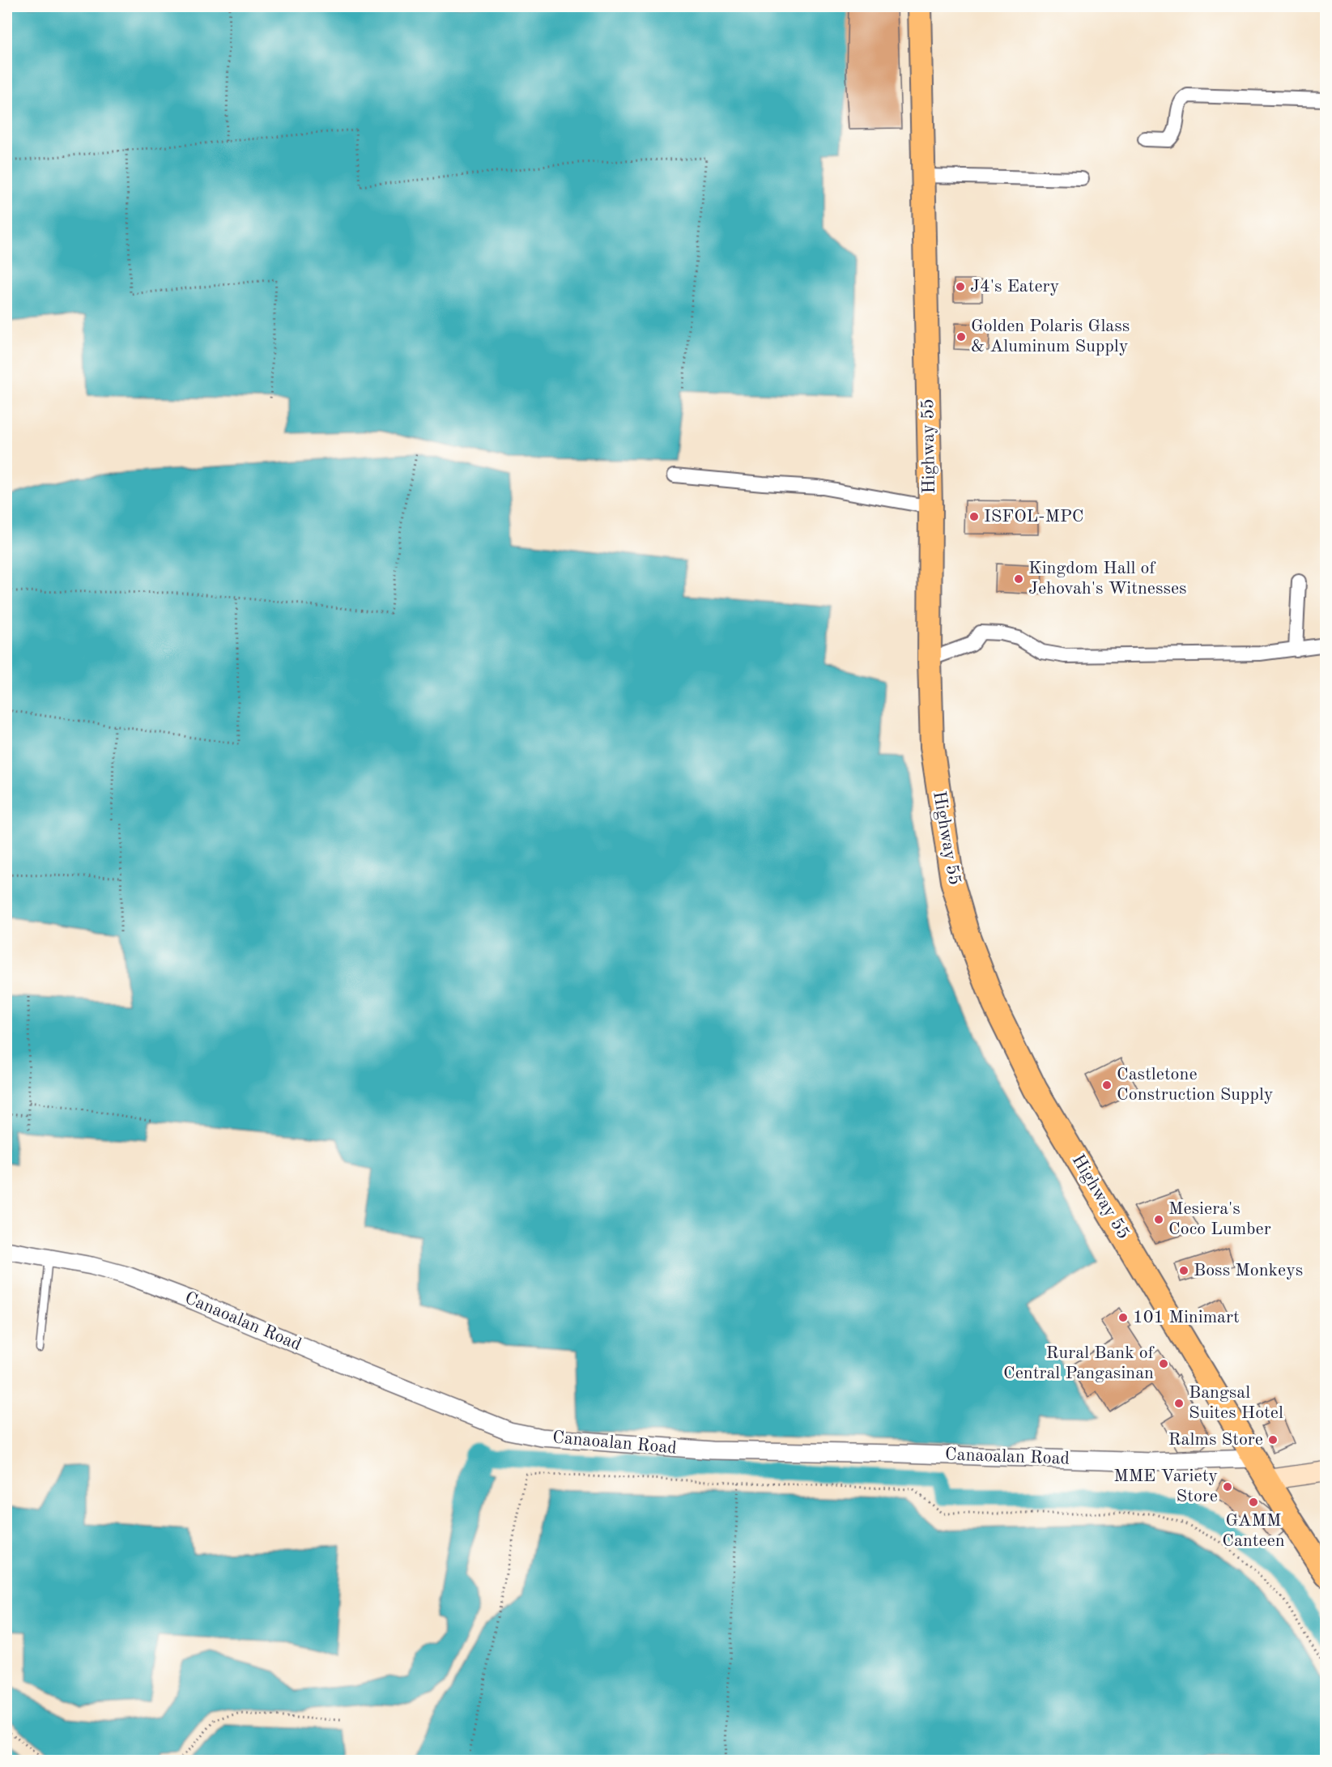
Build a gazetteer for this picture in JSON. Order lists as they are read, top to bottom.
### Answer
{
  "streets": {
    "highway": ["Highway 55"],
    "street": ["Canaoalan Road"]
  },
  "crossings": [
    ["Highway 55", "Canaoalan Road"]
  ],
  "places": [
    "J4's Eatery",
    "Golden Polaris Glass & Aluminum Supply",
    "ISFOL-MPC",
    "Kingdom Hall of Jehovah's Witnesses",
    "Castletone Construction Supply",
    "Mesiera's Coco Lumber",
    "Boss Monkeys",
    "101 Minimart",
    "Rural Bank of Central Pangasinan",
    "Bangsal Suites Hotel",
    "Ralms Store",
    "MME Variety Store",
    "GAMM Canteen"
  ]
}
